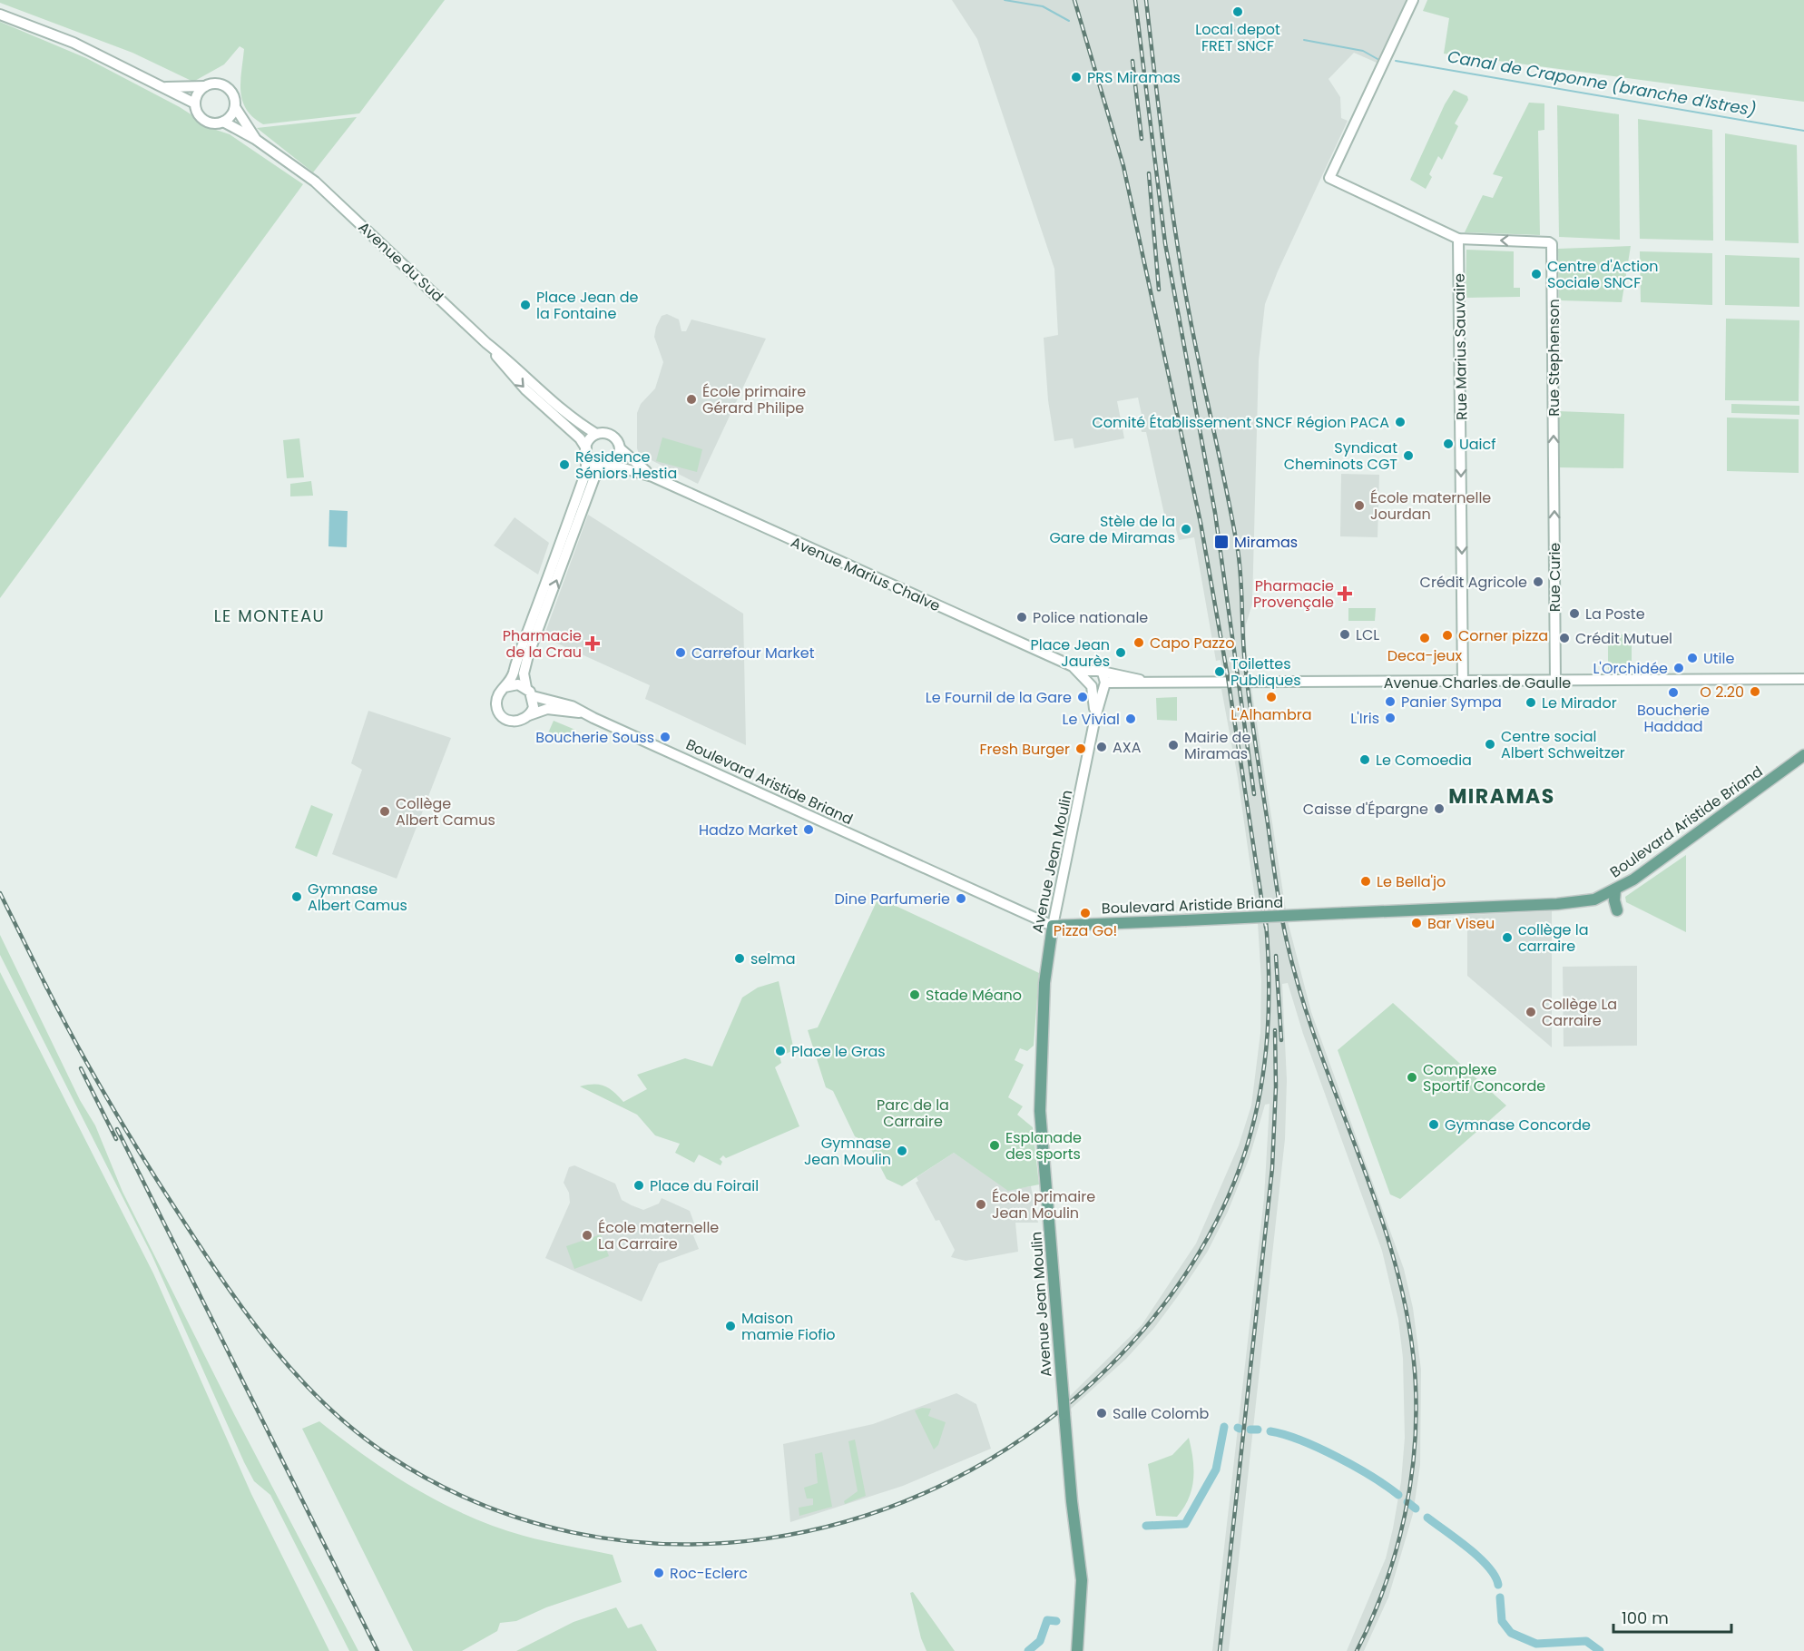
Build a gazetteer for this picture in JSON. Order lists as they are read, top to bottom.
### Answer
{
  "streets": {
    "main road": [
      "Avenue du Sud",
      "Rue Marius Sauvaire",
      "Rue Stephenson",
      "Avenue Marius Chalve",
      "Rue Curie",
      "Avenue Charles de Gaulle",
      "Boulevard Aristide Briand",
      "Avenue Jean Moulin"
    ]
  },
  "crossings": [
    ["Avenue du Sud", "Avenue Marius Chalve"],
    ["Rue Marius Sauvaire", "Rue Stephenson"],
    ["Rue Marius Sauvaire", "Avenue Charles de Gaulle"],
    ["Rue Stephenson", "Rue Curie"],
    ["Avenue Marius Chalve", "Avenue Charles de Gaulle"],
    ["Avenue Marius Chalve", "Avenue Jean Moulin"],
    ["Rue Curie", "Avenue Charles de Gaulle"],
    ["Avenue Charles de Gaulle", "Avenue Jean Moulin"],
    ["Boulevard Aristide Briand", "Avenue Jean Moulin"]
  ],
  "one_way": ["Rue Marius Sauvaire", "Rue Curie"],
  "districts": ["LE MONTEAU", "MIRAMAS"],
  "water": ["Canal de Craponne (branche d'Istres)"],
  "parks": ["Parc de la Carraire"],
  "places": {
    "other": [
      "Local depot FRET SNCF",
      "PRS Miramas",
      "Centre d'Action Sociale SNCF",
      "Place Jean de la Fontaine",
      "École primaire Gérard Philipe",
      "Comité Établissement SNCF Région PACA",
      "Uaicf",
      "Syndicat Cheminots CGT",
      "Résidence Séniors Hestia",
      "École maternelle Jourdan",
      "Stèle de la Gare de Miramas",
      "Crédit Agricole",
      "La Poste",
      "Police nationale",
      "LCL",
      "Corner pizza",
      "Deca-jeux",
      "Crédit Mutuel",
      "Capo Pazzo",
      "Carrefour Market",
      "Place Jean Jaurès",
      "Utile",
      "L'Orchidée",
      "Toilettes Publiques",
      "O 2.20",
      "Boucherie Haddad",
      "Le Fournil de la Gare",
      "L'Alhambra",
      "Panier Sympa",
      "Le Mirador",
      "L'Iris",
      "Le Vivial",
      "Boucherie Souss",
      "Centre social Albert Schweitzer",
      "Mairie de Miramas",
      "AXA",
      "Fresh Burger",
      "Le Comoedia",
      "Caisse d'Épargne",
      "Collège Albert Camus",
      "Hadzo Market",
      "Le Bella'jo",
      "Gymnase Albert Camus",
      "Dine Parfumerie",
      "Pizza Go!",
      "Bar Viseu",
      "collège la carraire",
      "selma",
      "Stade Méano",
      "Collège La Carraire",
      "Place le Gras",
      "Complexe Sportif Concorde",
      "Gymnase Concorde",
      "Esplanade des sports",
      "Gymnase Jean Moulin",
      "Place du Foirail",
      "École primaire Jean Moulin",
      "École maternelle La Carraire",
      "Maison mamie Fiofio",
      "Salle Colomb",
      "Roc-Eclerc"
    ],
    "transit": ["Miramas"],
    "health": ["Pharmacie Provençale", "Pharmacie de la Crau"]
  },
  "scale_bar": "100 m"
}
